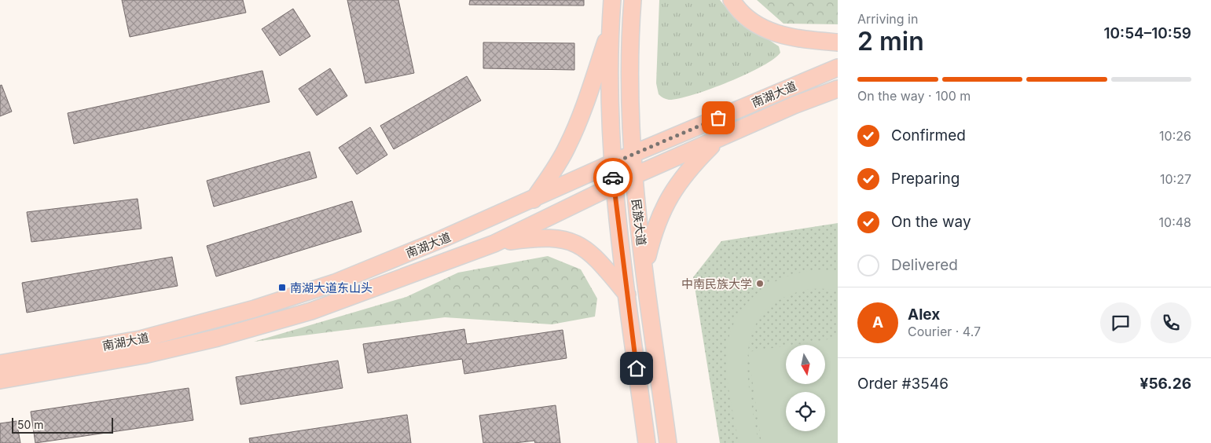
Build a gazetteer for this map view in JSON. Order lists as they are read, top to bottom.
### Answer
{
  "streets": {
    "main road": ["南湖大道", "民族大道"]
  },
  "crossings": [
    ["南湖大道", "民族大道"]
  ],
  "places": {
    "other": ["中南民族大学"],
    "transit": ["南湖大道东山头"]
  },
  "scale_bar": "50 m",
  "north": "bottom",
  "page": {
    "heading": ["2 min", "Arriving in", "10:54–10:59"],
    "panel": [
      "Alex",
      "Courier · 4.7",
      "Order #3546",
      "¥56.26"
    ],
    "bar": "On the way · 100 m",
    "list": [
      ["Confirmed", "10:26"],
      ["Preparing", "10:27"],
      ["On the way", "10:48"],
      "Delivered"
    ],
    "round": "A",
    "scale": "50 m"
  }
}
